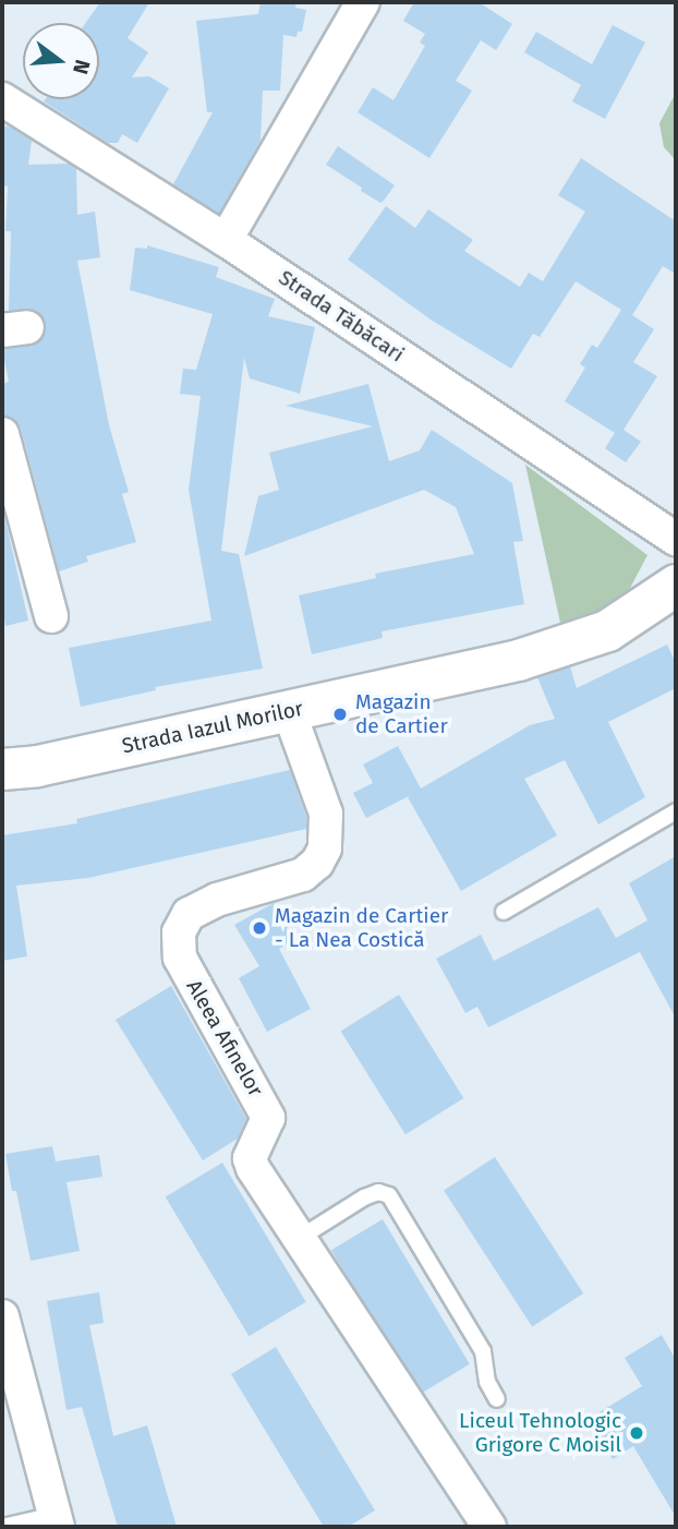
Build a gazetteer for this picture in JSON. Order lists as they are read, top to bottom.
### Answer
{
  "streets": {
    "street": ["Strada Tăbăcari", "Strada Iazul Morilor", "Aleea Afinelor"]
  },
  "crossings": [
    ["Strada Iazul Morilor", "Aleea Afinelor"]
  ],
  "places": ["Magazin de Cartier", "Magazin de Cartier - La Nea Costică", "Liceul Tehnologic Grigore C Moisil"],
  "north": "right"
}
